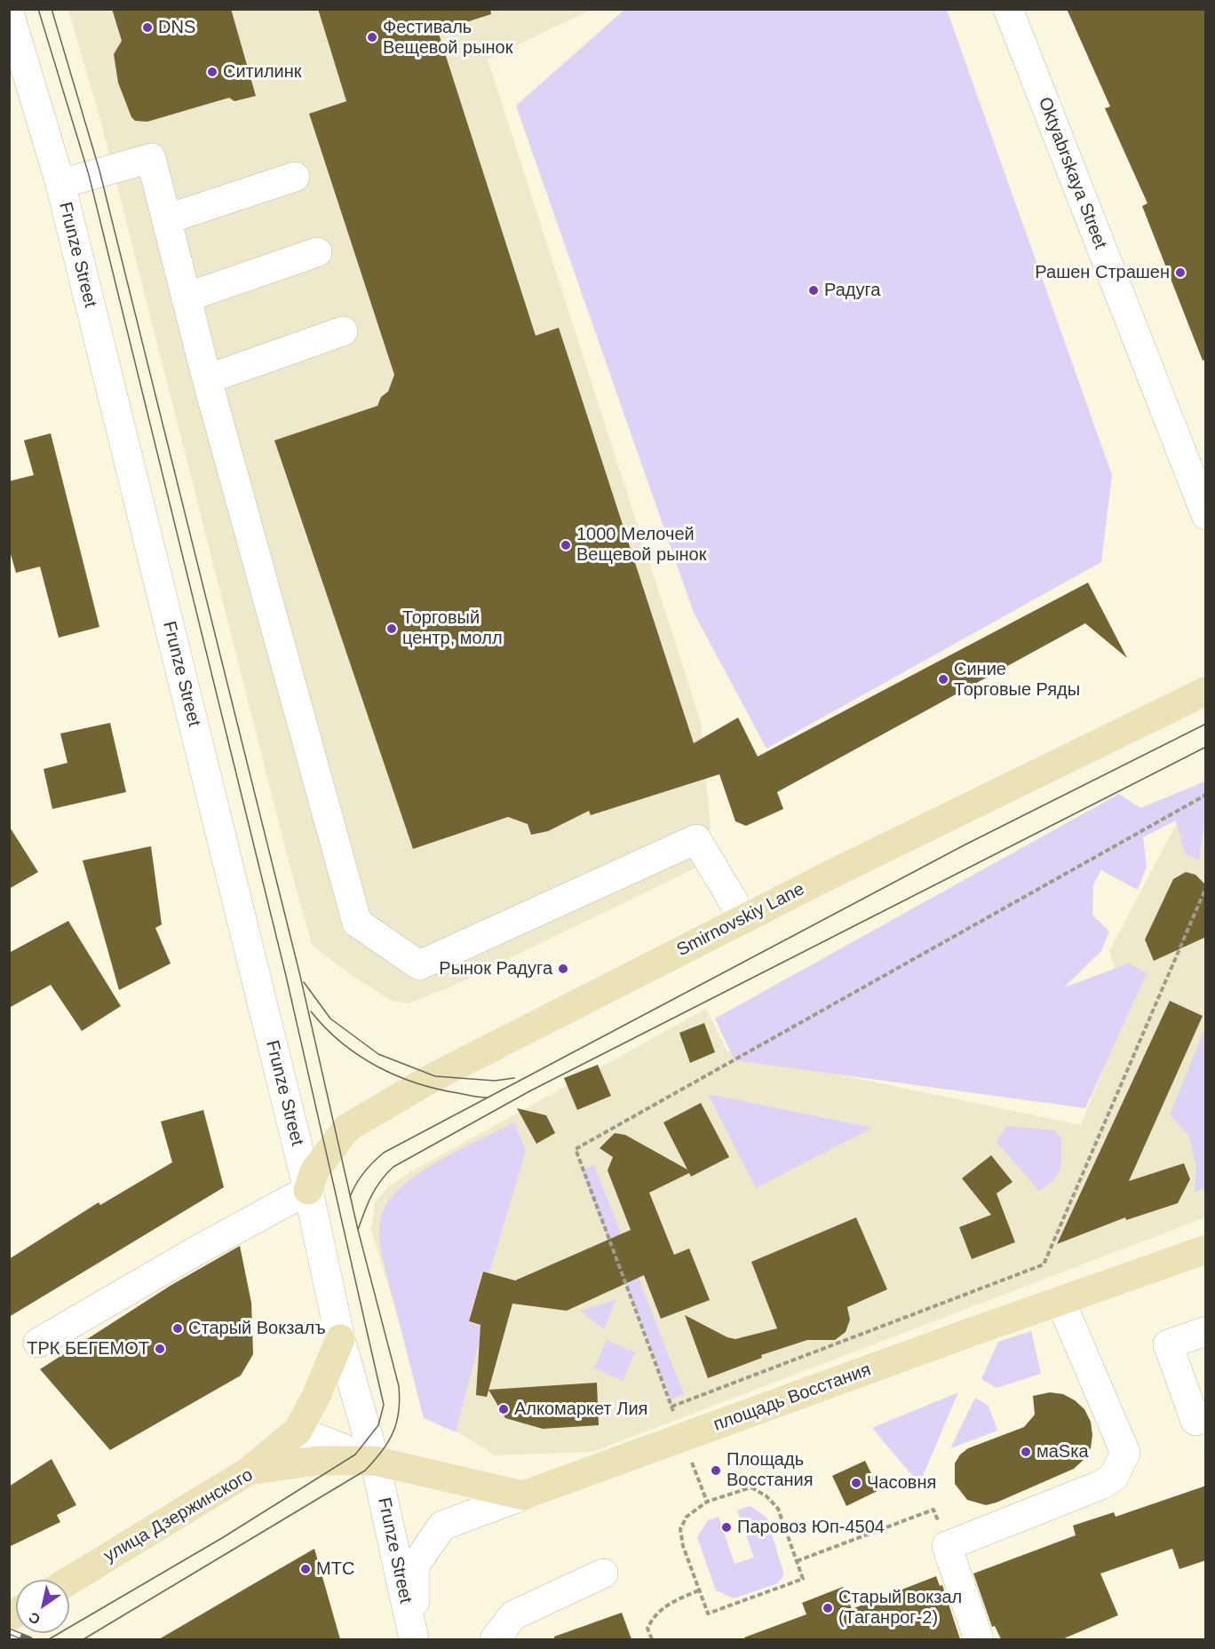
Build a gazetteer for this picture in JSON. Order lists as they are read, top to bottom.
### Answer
{
  "streets": {
    "main road": ["Smirnovskiy Lane", "площадь Восстания", "улица Дзержинского"],
    "street": ["Oktyabrskaya Street", "Frunze Street"]
  },
  "crossings": [
    ["Frunze Street", "Smirnovskiy Lane"],
    ["Frunze Street", "улица Дзержинского"]
  ],
  "places": [
    "DNS",
    "Фестиваль Вещевой рынок",
    "Ситилинк",
    "Рашен Страшен",
    "Радуга",
    "1000 Мелочей Вещевой рынок",
    "Торговый центр, молл",
    "Синие Торговые Ряды",
    "Рынок Радуга",
    "Старый Вокзалъ",
    "ТРК БЕГЕМОТ",
    "Алкомаркет Лия",
    "маSка",
    "Площадь Восстания",
    "Часовня",
    "Паровоз Юп-4504",
    "МТС",
    "Старый вокзал (Таганрог-2)"
  ],
  "north": "bottom left"
}
